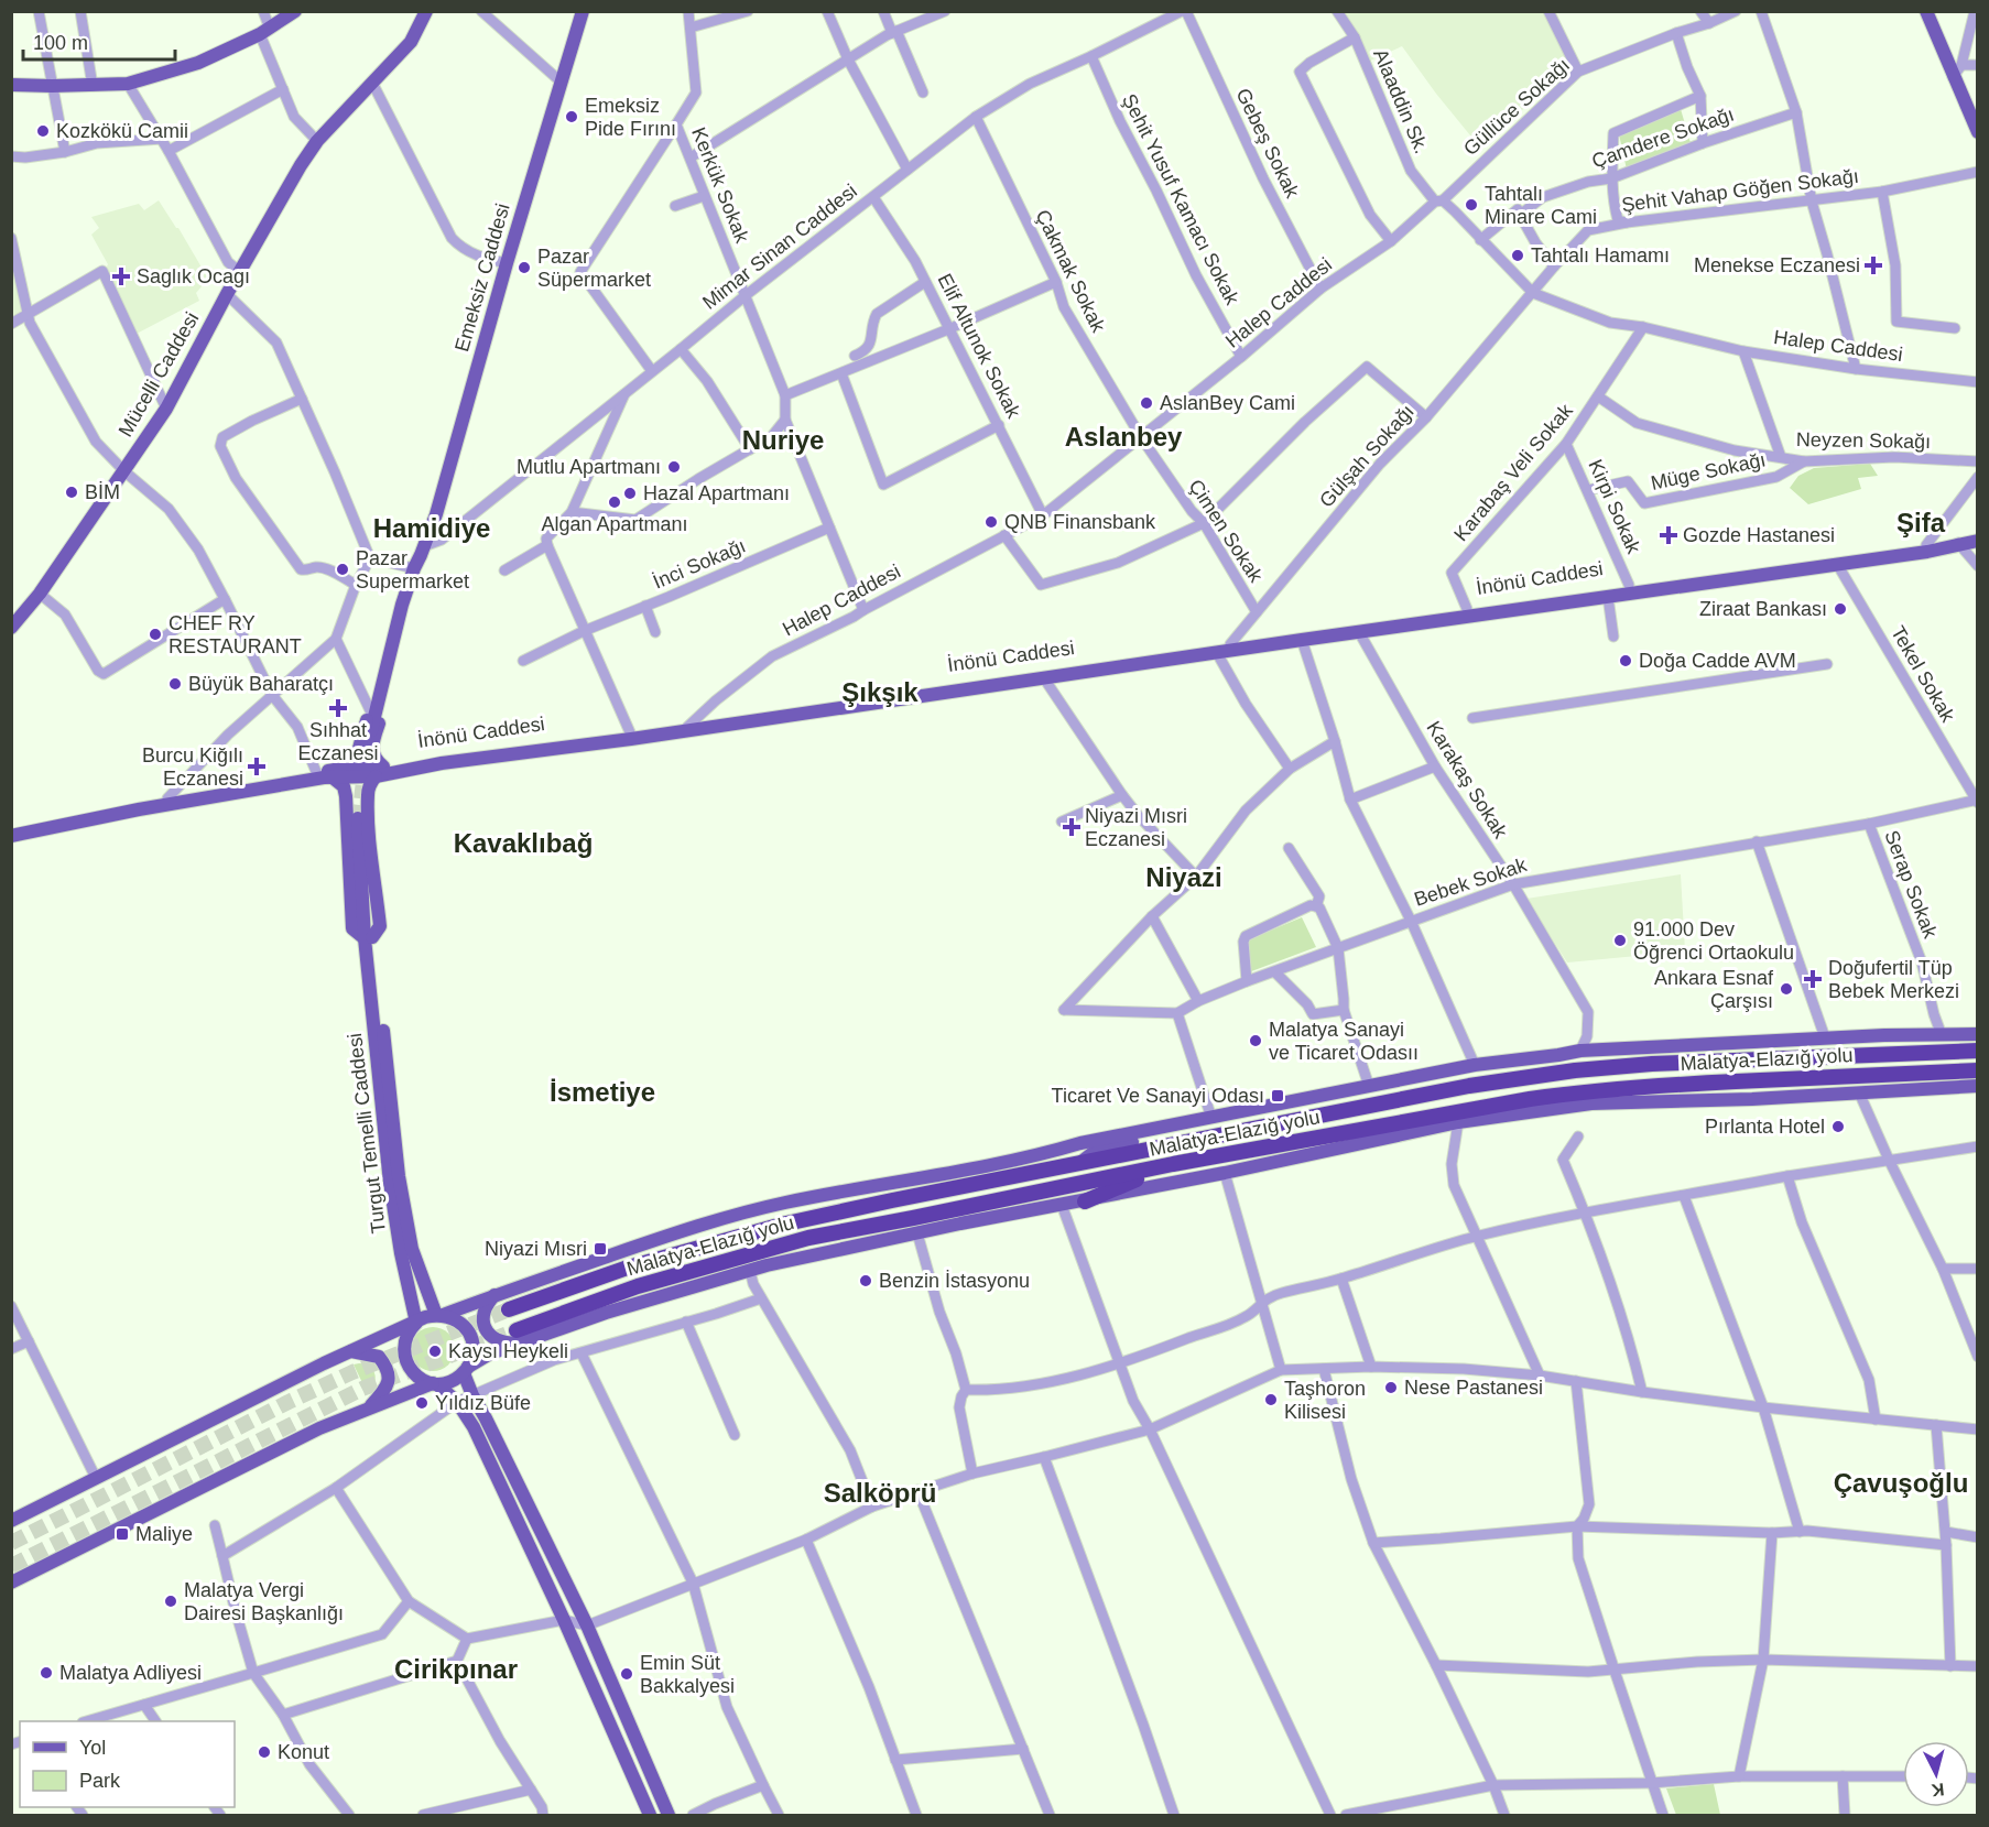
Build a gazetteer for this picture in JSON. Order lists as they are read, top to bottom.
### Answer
{
  "streets": {
    "highway": ["Malatya-Elazığ yolu"],
    "main road": [
      "Emeksiz Caddesi",
      "Mücelli Caddesi",
      "İnönü Caddesi",
      "Turgut Temelli Caddesi"
    ],
    "street": [
      "Alaaddin Sk.",
      "Güllüce Sokağı",
      "Çamdere Sokağı",
      "Gebeş Sokak",
      "Kerkük Sokak",
      "Şehit Vahap Göğen Sokağı",
      "Şehit Yusuf Kamacı Sokak",
      "Mimar Sinan Caddesi",
      "Çakmak Sokak",
      "Halep Caddesi",
      "Elif Altunok Sokak",
      "Neyzen Sokağı",
      "Gülşah Sokağı",
      "Müge Sokağı",
      "Karabaş Veli Sokak",
      "Kirpi Sokak",
      "Çimen Sokak",
      "İnci Sokağı",
      "Tekel Sokak",
      "Karakaş Sokak",
      "Bebek Sokak",
      "Serap Sokak"
    ]
  },
  "crossings": [
    ["Alaaddin Sk.", "Güllüce Sokağı"],
    ["Alaaddin Sk.", "Halep Caddesi"],
    ["Güllüce Sokağı", "Halep Caddesi"],
    ["Çamdere Sokağı", "Halep Caddesi"],
    ["Gebeş Sokak", "Mimar Sinan Caddesi"],
    ["Gebeş Sokak", "Halep Caddesi"],
    ["Kerkük Sokak", "Mimar Sinan Caddesi"],
    ["Şehit Vahap Göğen Sokağı", "Halep Caddesi"],
    ["Şehit Vahap Göğen Sokağı", "Gülşah Sokağı"],
    ["Şehit Yusuf Kamacı Sokak", "Mimar Sinan Caddesi"],
    ["Şehit Yusuf Kamacı Sokak", "Halep Caddesi"],
    ["Mimar Sinan Caddesi", "Çakmak Sokak"],
    ["Mimar Sinan Caddesi", "Emeksiz Caddesi"],
    ["Mimar Sinan Caddesi", "Elif Altunok Sokak"],
    ["Çakmak Sokak", "Halep Caddesi"],
    ["Çakmak Sokak", "Çimen Sokak"],
    ["Emeksiz Caddesi", "İnönü Caddesi"],
    ["Emeksiz Caddesi", "Turgut Temelli Caddesi"],
    ["Halep Caddesi", "Elif Altunok Sokak"],
    ["Halep Caddesi", "Neyzen Sokağı"],
    ["Halep Caddesi", "Gülşah Sokağı"],
    ["Halep Caddesi", "Karabaş Veli Sokak"],
    ["Halep Caddesi", "Çimen Sokak"],
    ["Halep Caddesi", "İnönü Caddesi"],
    ["Neyzen Sokağı", "Müge Sokağı"],
    ["Gülşah Sokağı", "Çimen Sokak"],
    ["Gülşah Sokağı", "İnönü Caddesi"],
    ["Müge Sokağı", "Kirpi Sokak"],
    ["Karabaş Veli Sokak", "Kirpi Sokak"],
    ["Karabaş Veli Sokak", "İnönü Caddesi"],
    ["Kirpi Sokak", "İnönü Caddesi"],
    ["İnönü Caddesi", "Tekel Sokak"],
    ["İnönü Caddesi", "Karakaş Sokak"],
    ["İnönü Caddesi", "Turgut Temelli Caddesi"],
    ["Tekel Sokak", "Bebek Sokak"],
    ["Karakaş Sokak", "Bebek Sokak"],
    ["Bebek Sokak", "Serap Sokak"]
  ],
  "districts": [
    "Aslanbey",
    "Nuriye",
    "Şifa",
    "Hamidiye",
    "Şıkşık",
    "Kavaklıbağ",
    "Niyazi",
    "İsmetiye",
    "Çavuşoğlu",
    "Salköprü",
    "Cirikpınar"
  ],
  "places": {
    "other": [
      "Emeksiz Pide Fırını",
      "Kozkökü Camii",
      "Tahtalı Minare Cami",
      "Tahtalı Hamamı",
      "Pazar Süpermarket",
      "AslanBey Cami",
      "Mutlu Apartmanı",
      "BİM",
      "Hazal Apartmanı",
      "Algan Apartmanı",
      "QNB Finansbank",
      "Pazar Supermarket",
      "Ziraat Bankası",
      "CHEF RY RESTAURANT",
      "Doğa Cadde AVM",
      "Büyük Baharatçı",
      "91.000 Dev Öğrenci Ortaokulu",
      "Ankara Esnaf Çarşısı",
      "Malatya Sanayi ve Ticaret Odasıı",
      "Pırlanta Hotel",
      "Benzin İstasyonu",
      "Kaysı Heykeli",
      "Nese Pastanesi",
      "Taşhoron Kilisesi",
      "Yıldız Büfe",
      "Malatya Vergi Dairesi Başkanlığı",
      "Malatya Adliyesi",
      "Emin Süt Bakkalyesi",
      "Konut"
    ],
    "health": [
      "Menekse Eczanesi",
      "Saglık Ocagı",
      "Gozde Hastanesi",
      "Sıhhat Eczanesi",
      "Burcu Kiğılı Eczanesi",
      "Niyazi Mısri Eczanesi",
      "Doğufertil Tüp Bebek Merkezi"
    ],
    "transit": ["Ticaret Ve Sanayi Odası", "Niyazi Mısri", "Maliye"]
  },
  "legend": ["Yol", "Park"],
  "scale_bar": "100 m",
  "north": "bottom"
}
